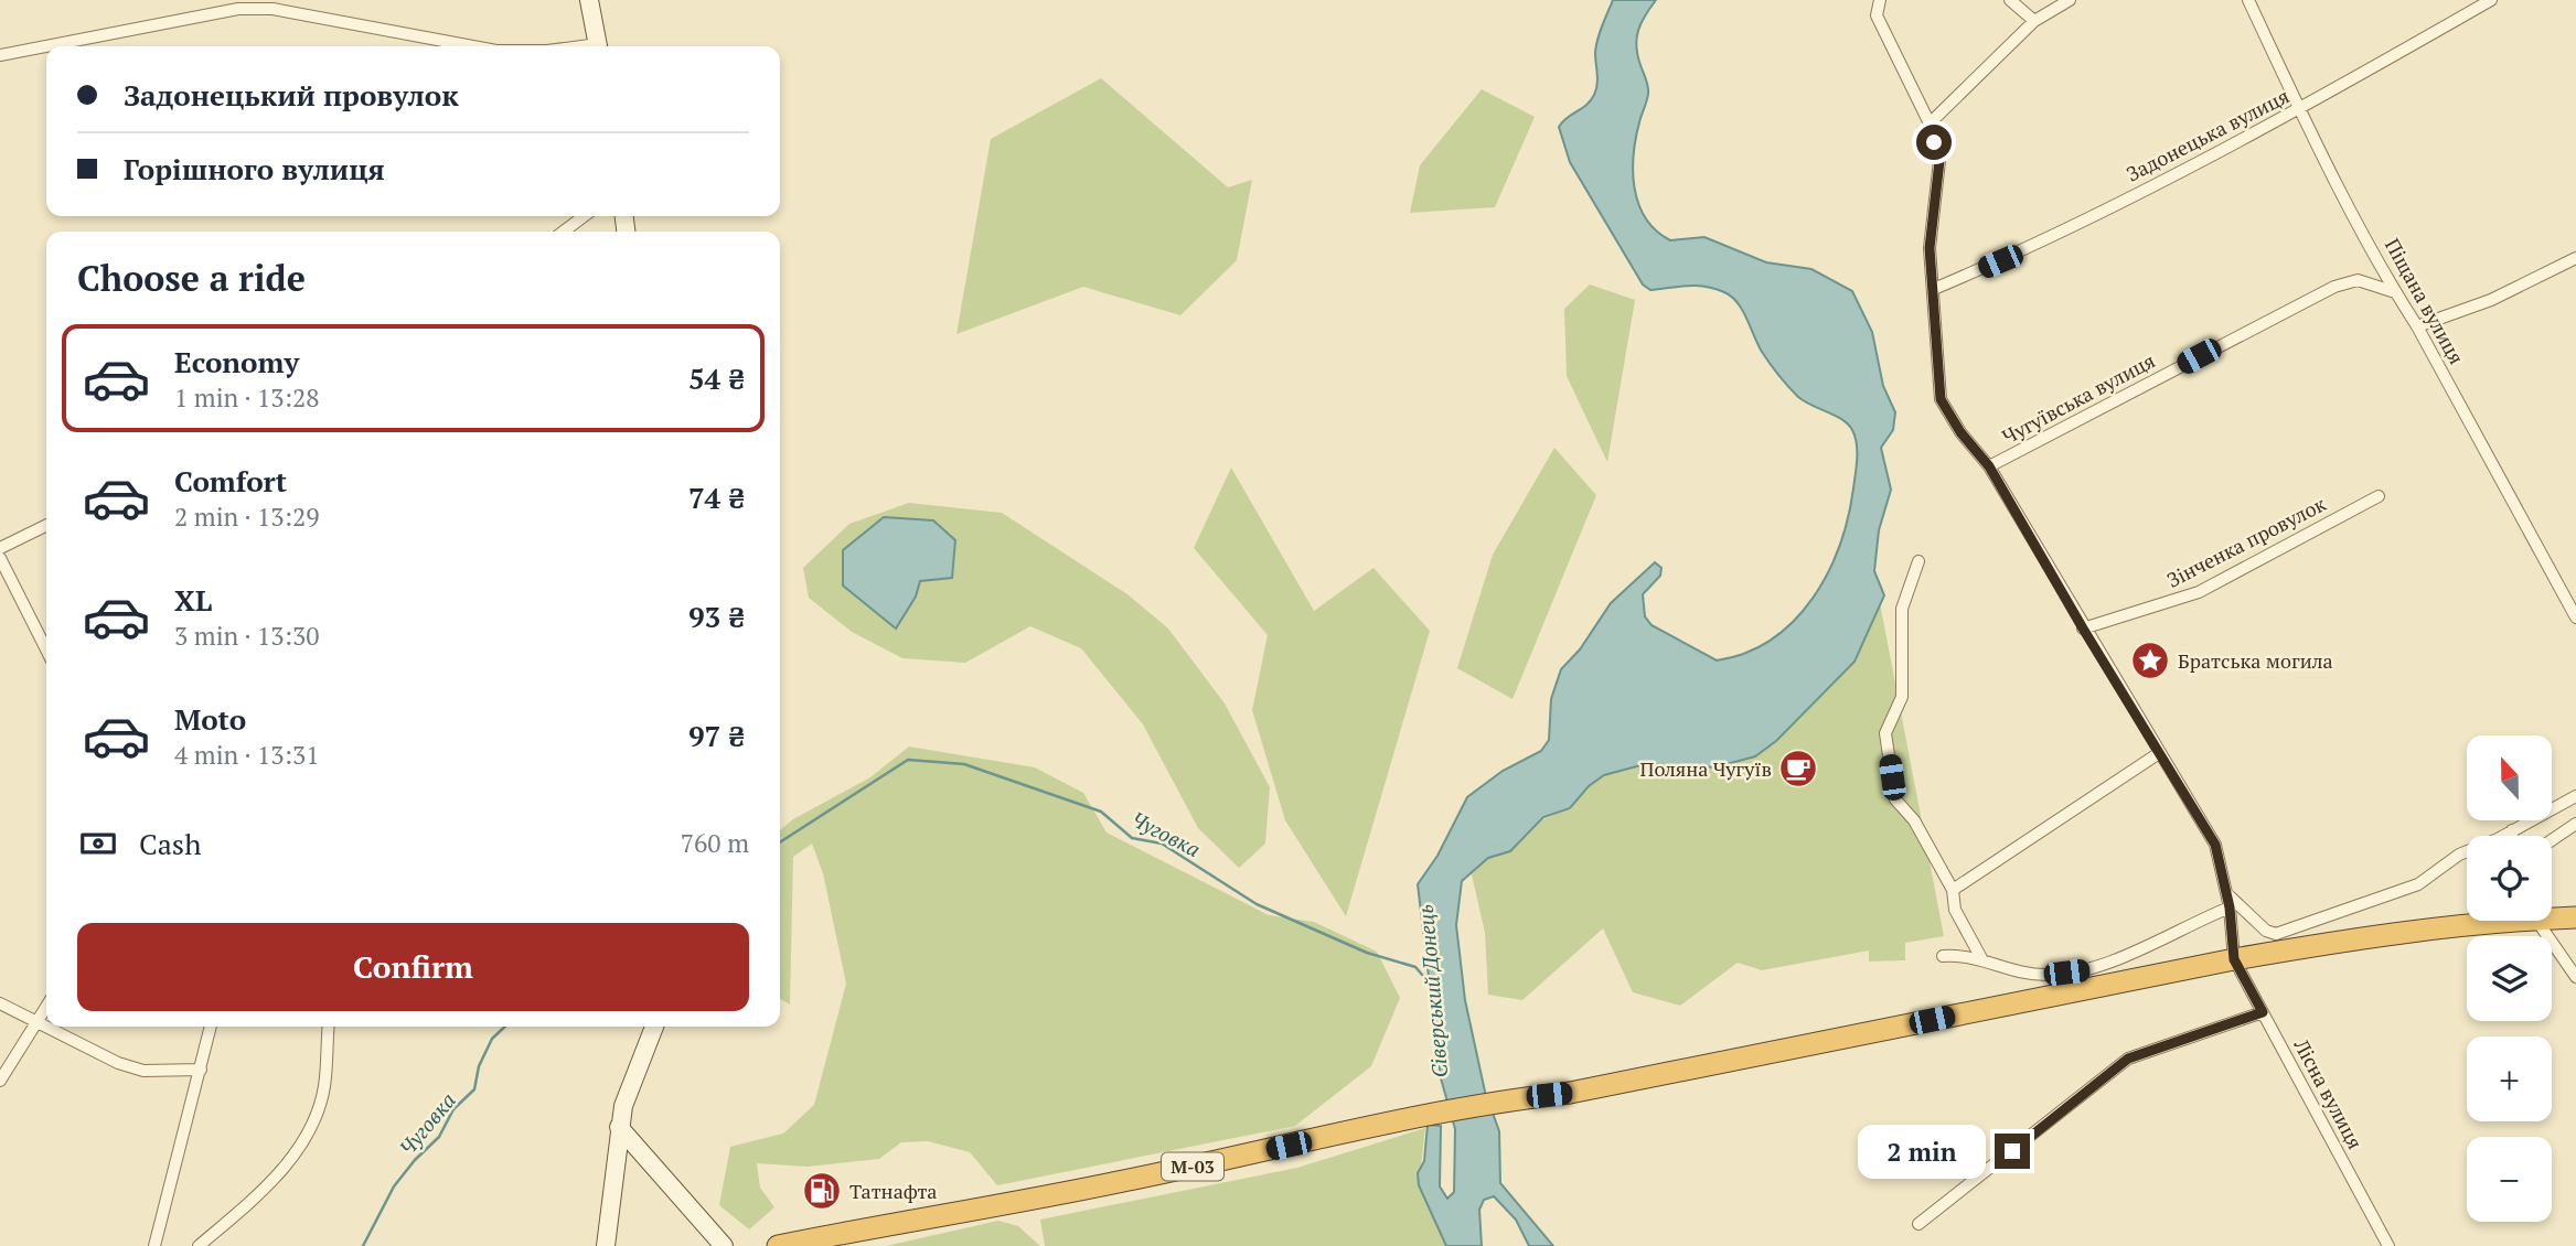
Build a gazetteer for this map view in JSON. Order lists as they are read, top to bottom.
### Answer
{
  "streets": {
    "highway": ["М-03"],
    "street": [
      "Задонецька вулиця",
      "Піщана вулиця",
      "Чугуївська вулиця",
      "Зінченка провулок",
      "Лісна вулиця"
    ]
  },
  "crossings": [
    ["Задонецька вулиця", "Піщана вулиця"],
    ["Піщана вулиця", "Чугуївська вулиця"],
    ["Лісна вулиця", "М-03"]
  ],
  "water": ["Чуговка", "Сіверський Донець"],
  "places": {
    "place": ["Братська могила"],
    "cafe": ["Поляна Чугуїв"],
    "fuel station": ["Татнафта"]
  },
  "north": "top",
  "page": {
    "banner": ["Задонецький провулок", "Горішного вулиця"],
    "heading": "Choose a ride",
    "list": [
      {
        "name": "Economy",
        "note": "1 min · 13:28",
        "value": "54 ₴"
      },
      {
        "name": "Comfort",
        "note": "2 min · 13:29",
        "value": "74 ₴"
      },
      {
        "name": "XL",
        "note": "3 min · 13:30",
        "value": "93 ₴"
      },
      {
        "name": "Moto",
        "note": "4 min · 13:31",
        "value": "97 ₴"
      }
    ],
    "map_buttons": ["+", "−"],
    "pay": ["Cash", "760 m"],
    "buttons": "Confirm",
    "bubble": "2 min"
  }
}
